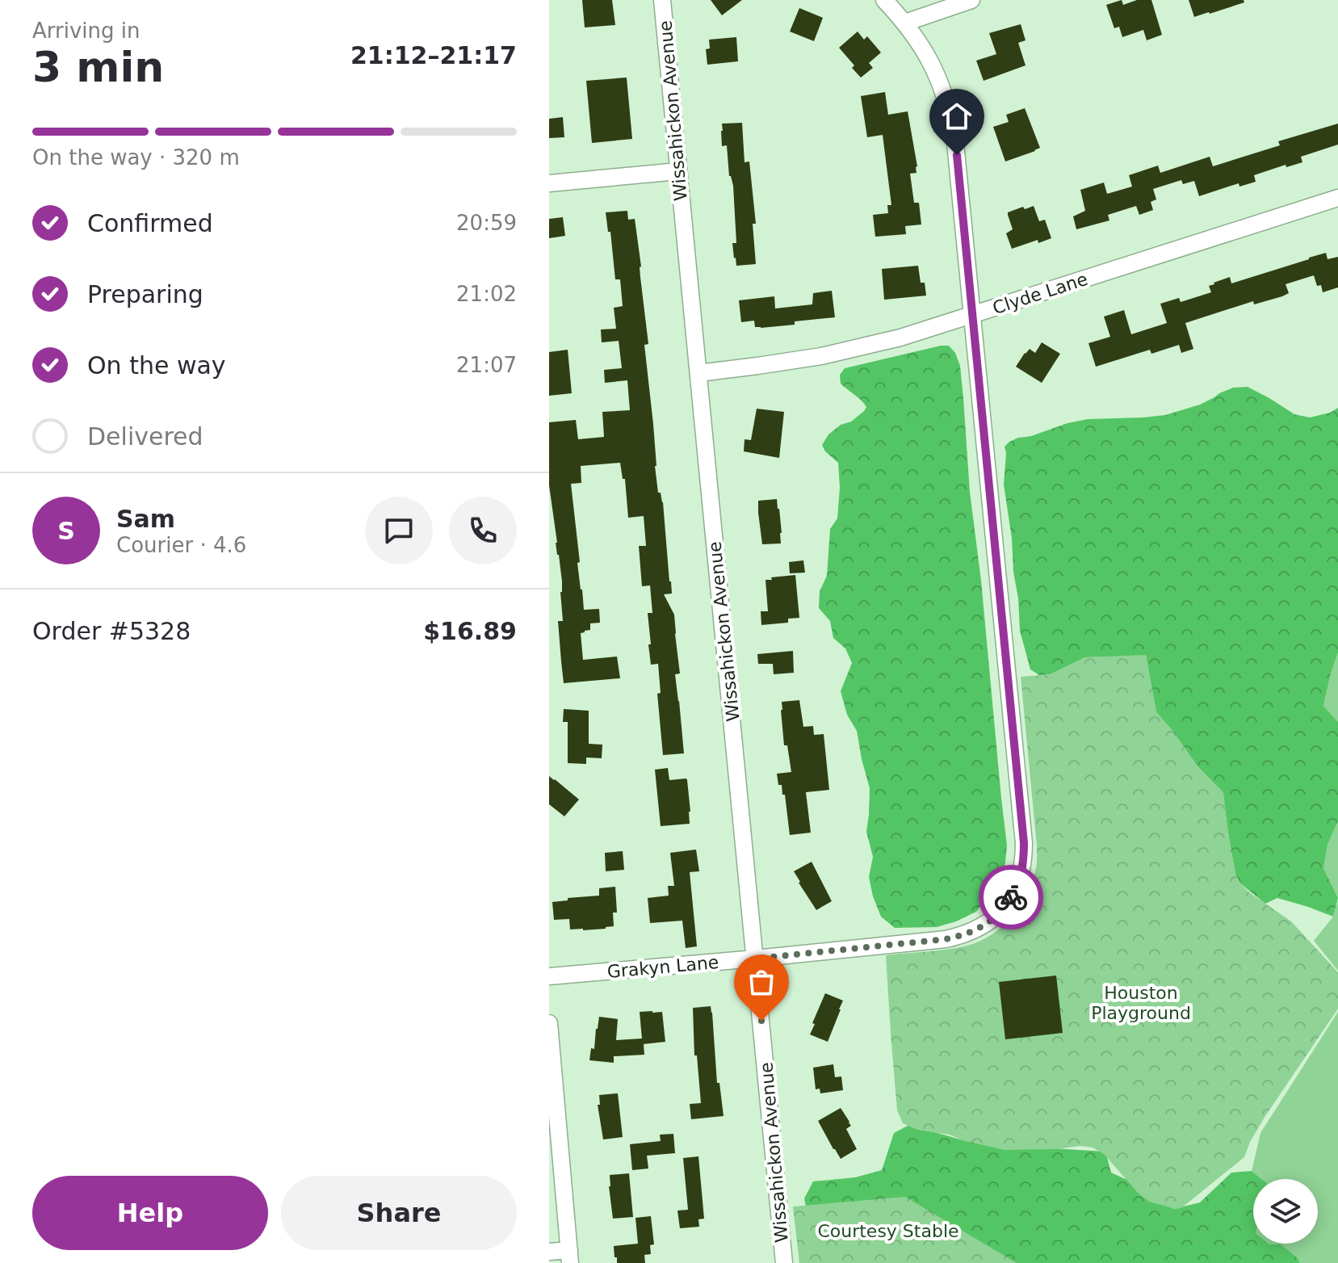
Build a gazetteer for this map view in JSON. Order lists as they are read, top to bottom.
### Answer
{
  "streets": {
    "street": ["Wissahickon Avenue", "Clyde Lane", "Grakyn Lane"]
  },
  "crossings": [
    ["Wissahickon Avenue", "Clyde Lane"],
    ["Wissahickon Avenue", "Grakyn Lane"],
    ["Clyde Lane", "Grakyn Lane"]
  ],
  "parks": ["Houston Playground", "Courtesy Stable"],
  "page": {
    "heading": ["3 min", "Arriving in", "21:12–21:17"],
    "panel": [
      "Sam",
      "Courier · 4.6",
      "Order #5328",
      "$16.89"
    ],
    "bar": "On the way · 320 m",
    "list": [
      ["Confirmed", "20:59"],
      ["Preparing", "21:02"],
      ["On the way", "21:07"],
      "Delivered"
    ],
    "round": "S",
    "buttons": ["Help", "Share"]
  }
}
